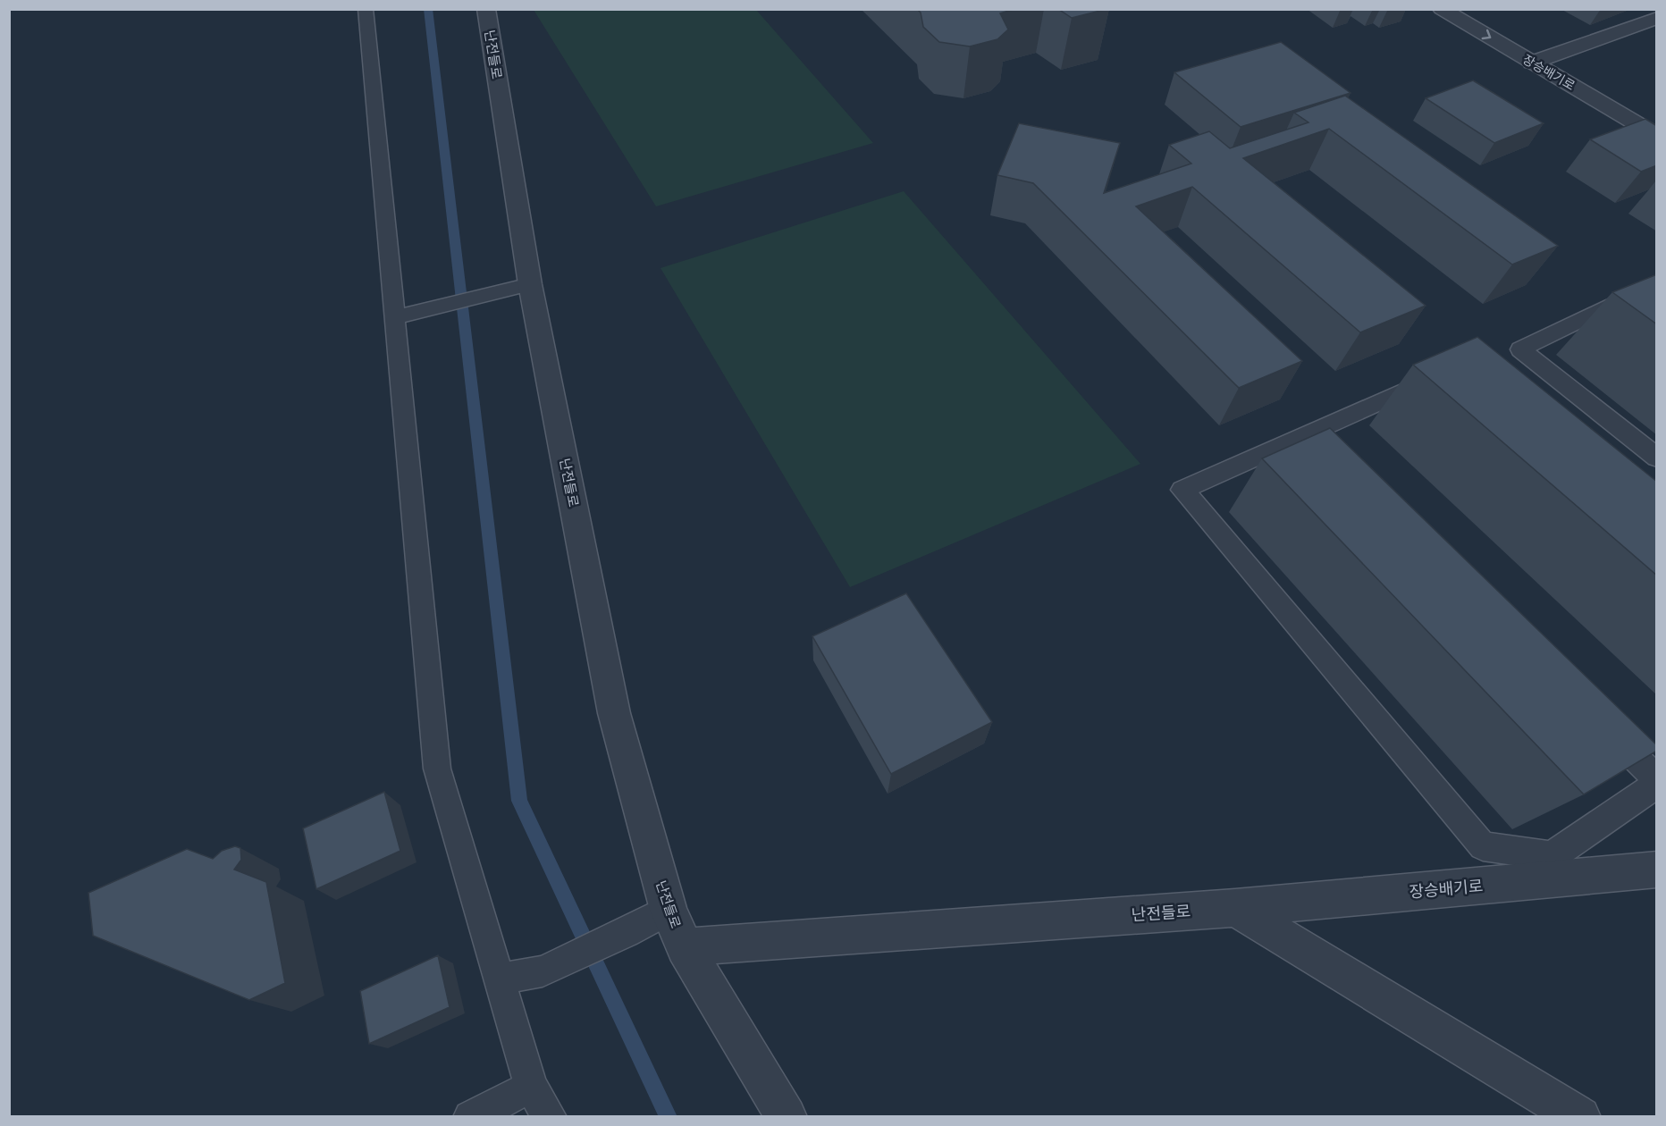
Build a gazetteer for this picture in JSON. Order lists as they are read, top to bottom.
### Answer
{
  "streets": {
    "street": ["난전들로", "장승배기로"]
  },
  "crossings": [
    ["난전들로", "장승배기로"]
  ]
}
